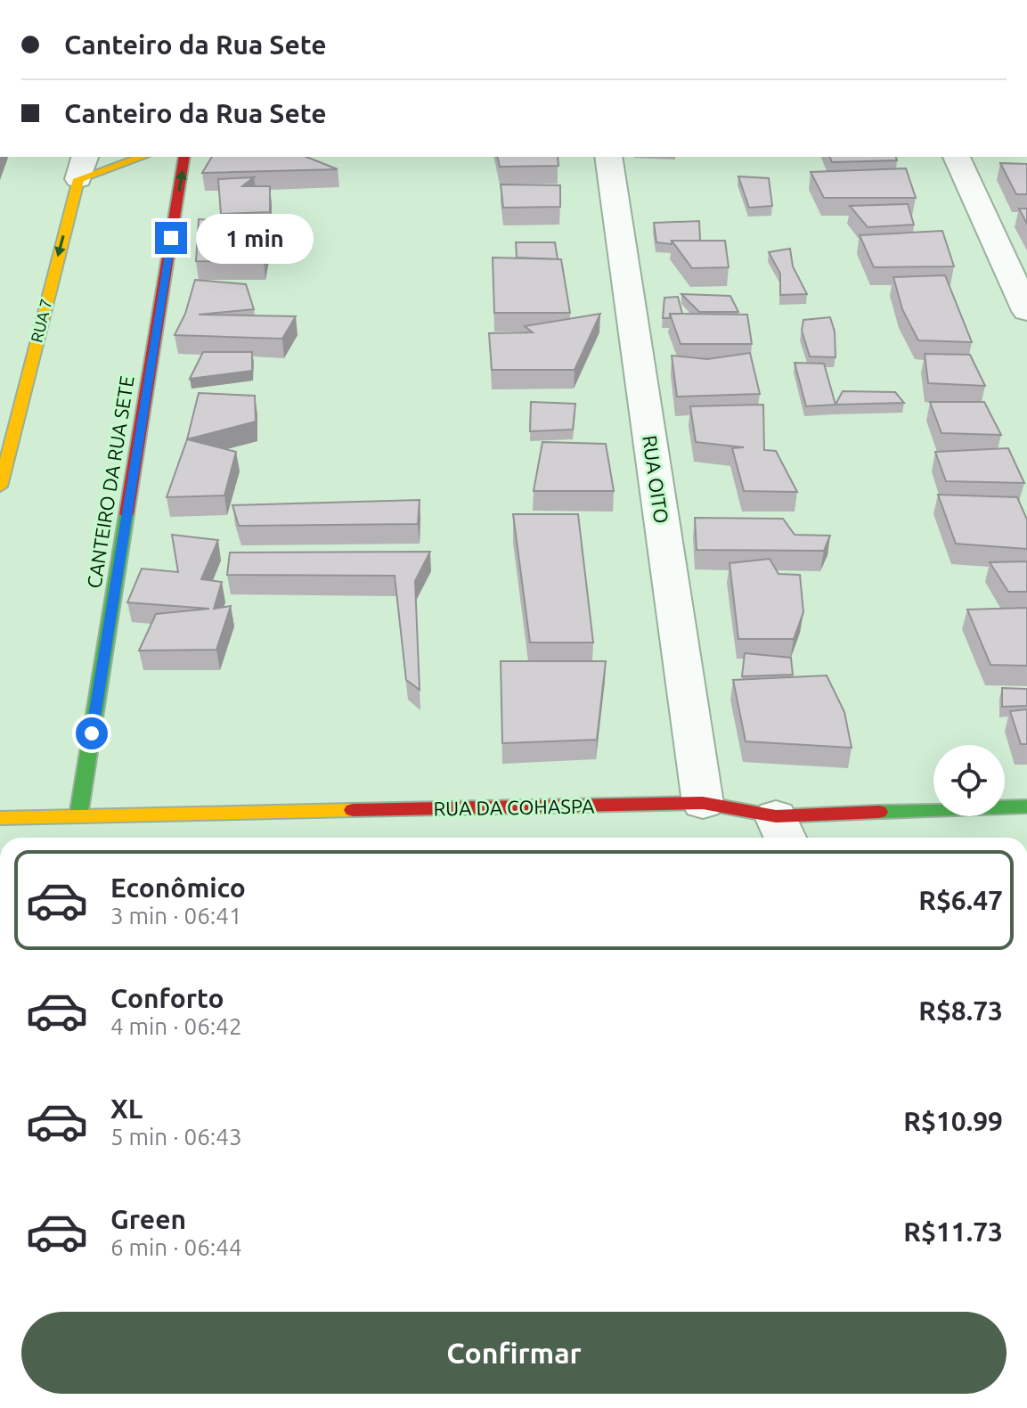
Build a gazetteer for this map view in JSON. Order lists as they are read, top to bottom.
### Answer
{
  "streets": {
    "street": [
      "RUA 7",
      "RUA OITO",
      "CANTEIRO DA RUA SETE",
      "RUA DA COHASPA"
    ]
  },
  "crossings": [
    ["RUA OITO", "RUA DA COHASPA"],
    ["CANTEIRO DA RUA SETE", "RUA DA COHASPA"]
  ],
  "one_way": ["RUA 7", "CANTEIRO DA RUA SETE"],
  "page": {
    "banner": ["Canteiro da Rua Sete", "Canteiro da Rua Sete"],
    "bubble": "1 min",
    "list": [
      {
        "name": "Econômico",
        "note": "3 min · 06:41",
        "value": "R$6.47"
      },
      {
        "name": "Conforto",
        "note": "4 min · 06:42",
        "value": "R$8.73"
      },
      {
        "name": "XL",
        "note": "5 min · 06:43",
        "value": "R$10.99"
      },
      {
        "name": "Green",
        "note": "6 min · 06:44",
        "value": "R$11.73"
      }
    ],
    "buttons": "Confirmar"
  }
}
